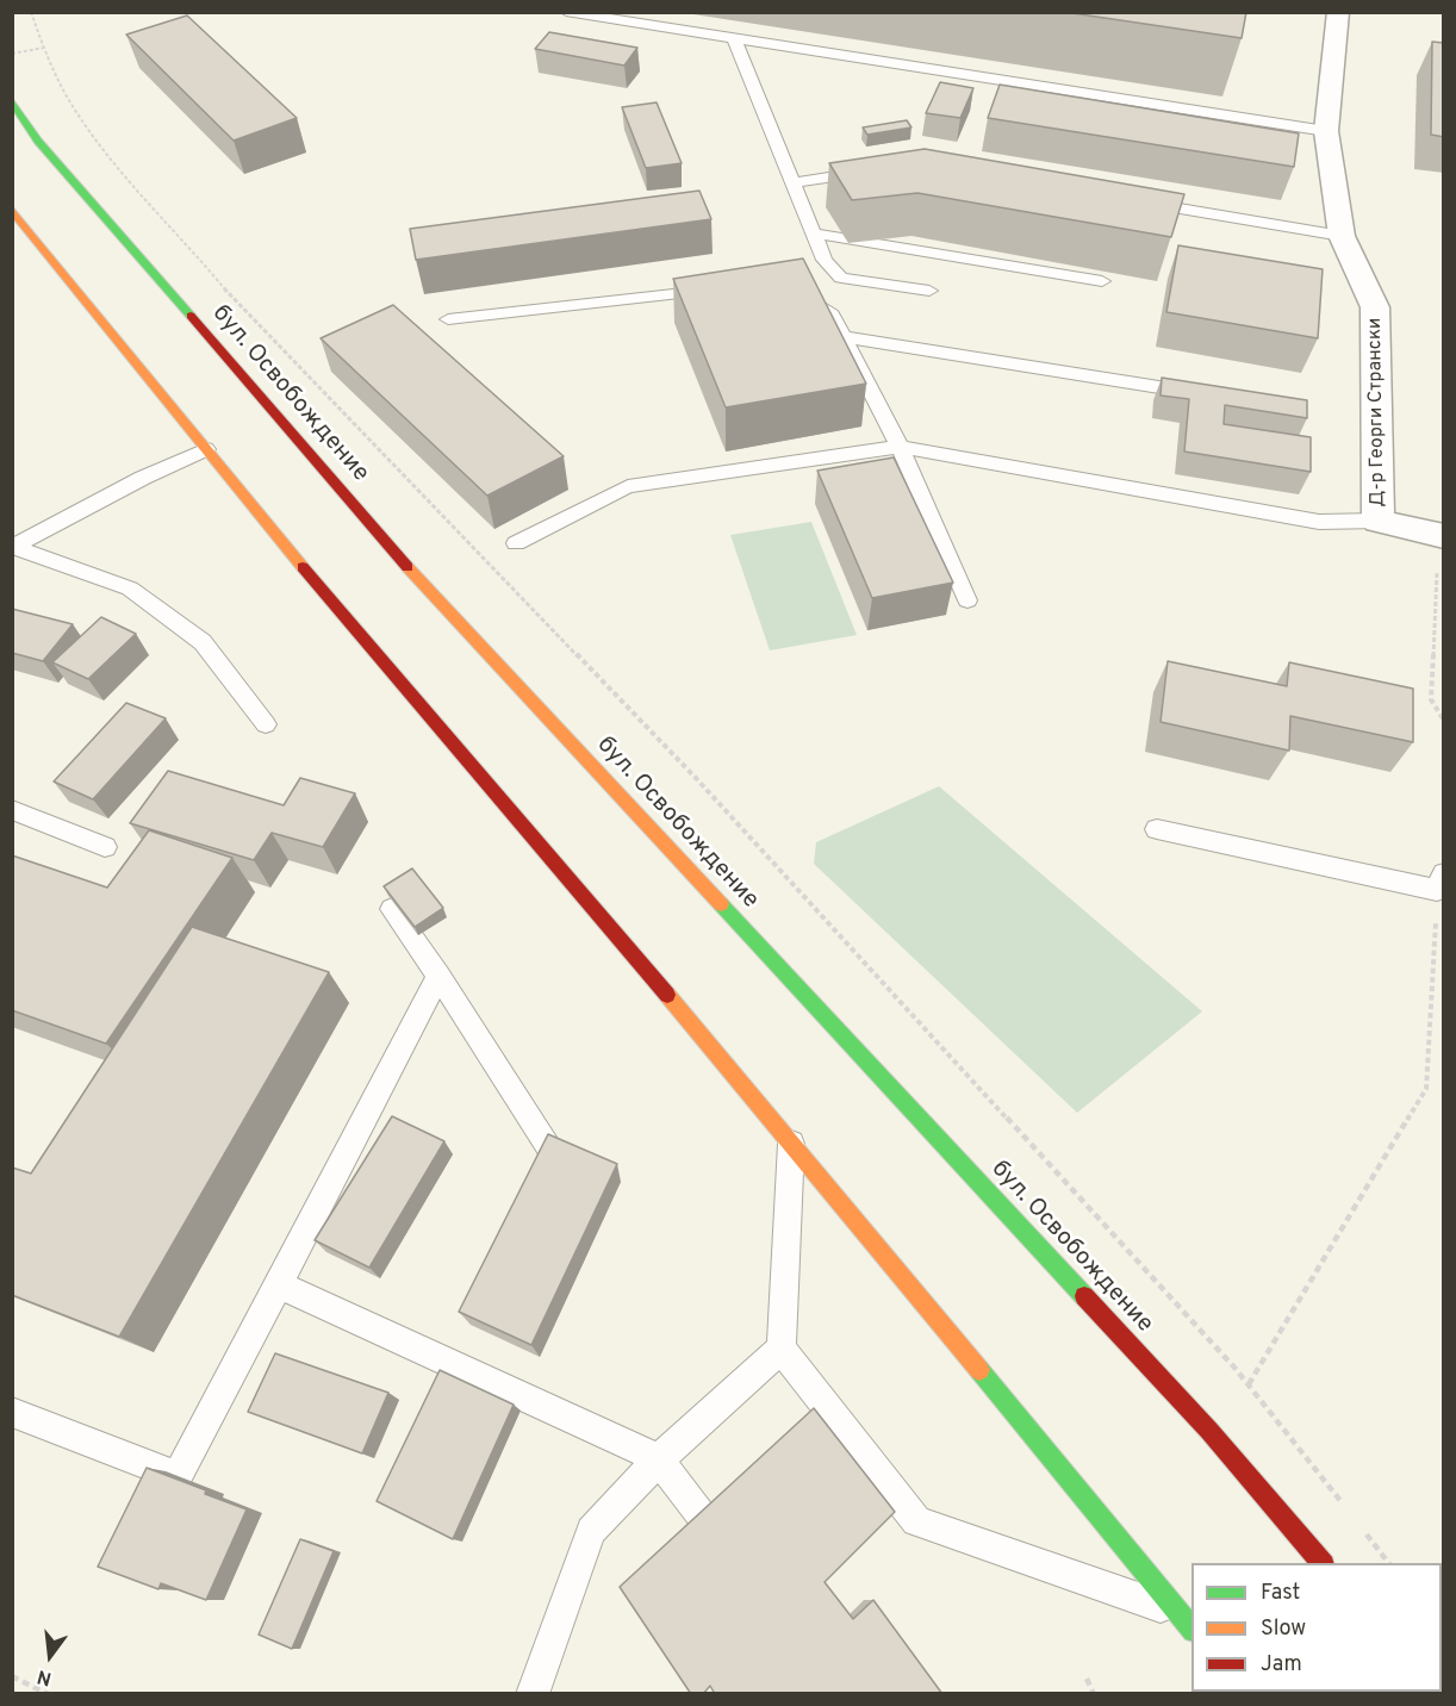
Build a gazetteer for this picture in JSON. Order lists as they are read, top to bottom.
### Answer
{
  "streets": {
    "main road": ["бул. Освобождение"],
    "street": ["Д-р Георги Странски"]
  },
  "legend": ["Fast", "Slow", "Jam"],
  "north": "bottom"
}
